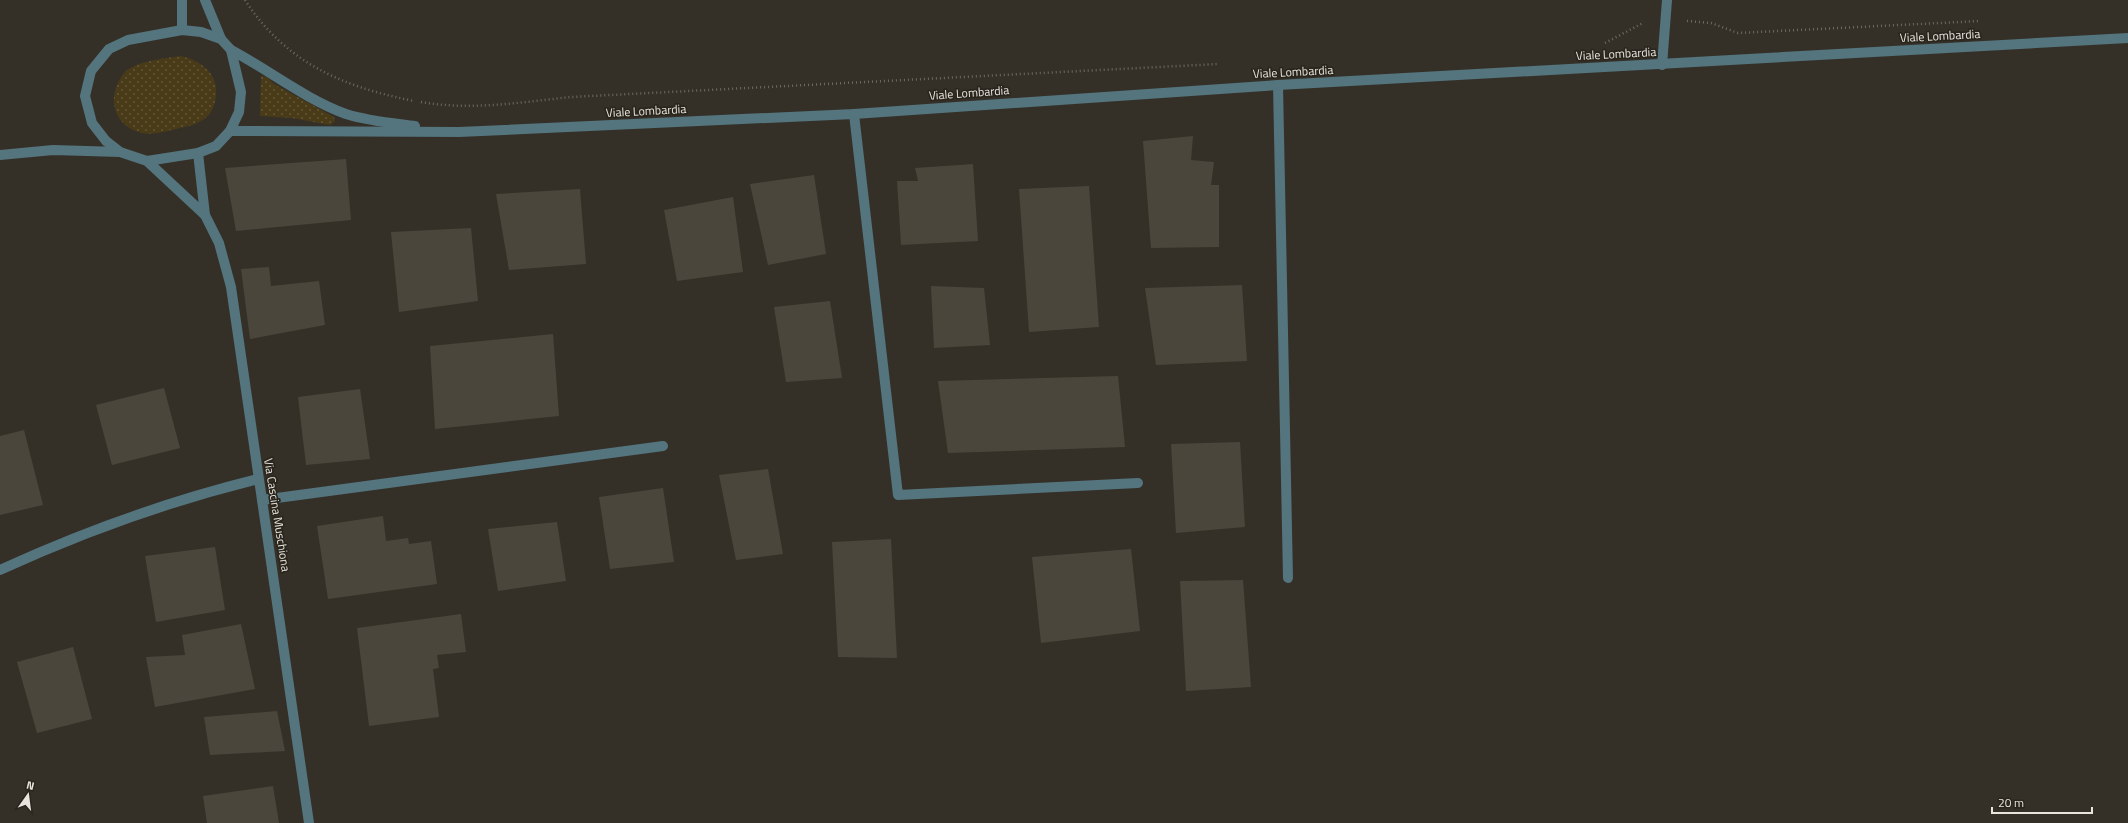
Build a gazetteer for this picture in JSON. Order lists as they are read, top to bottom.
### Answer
{
  "streets": {
    "street": ["Viale Lombardia", "Via Cascina Muschiona"]
  },
  "scale_bar": "20 m",
  "north": "top"
}
